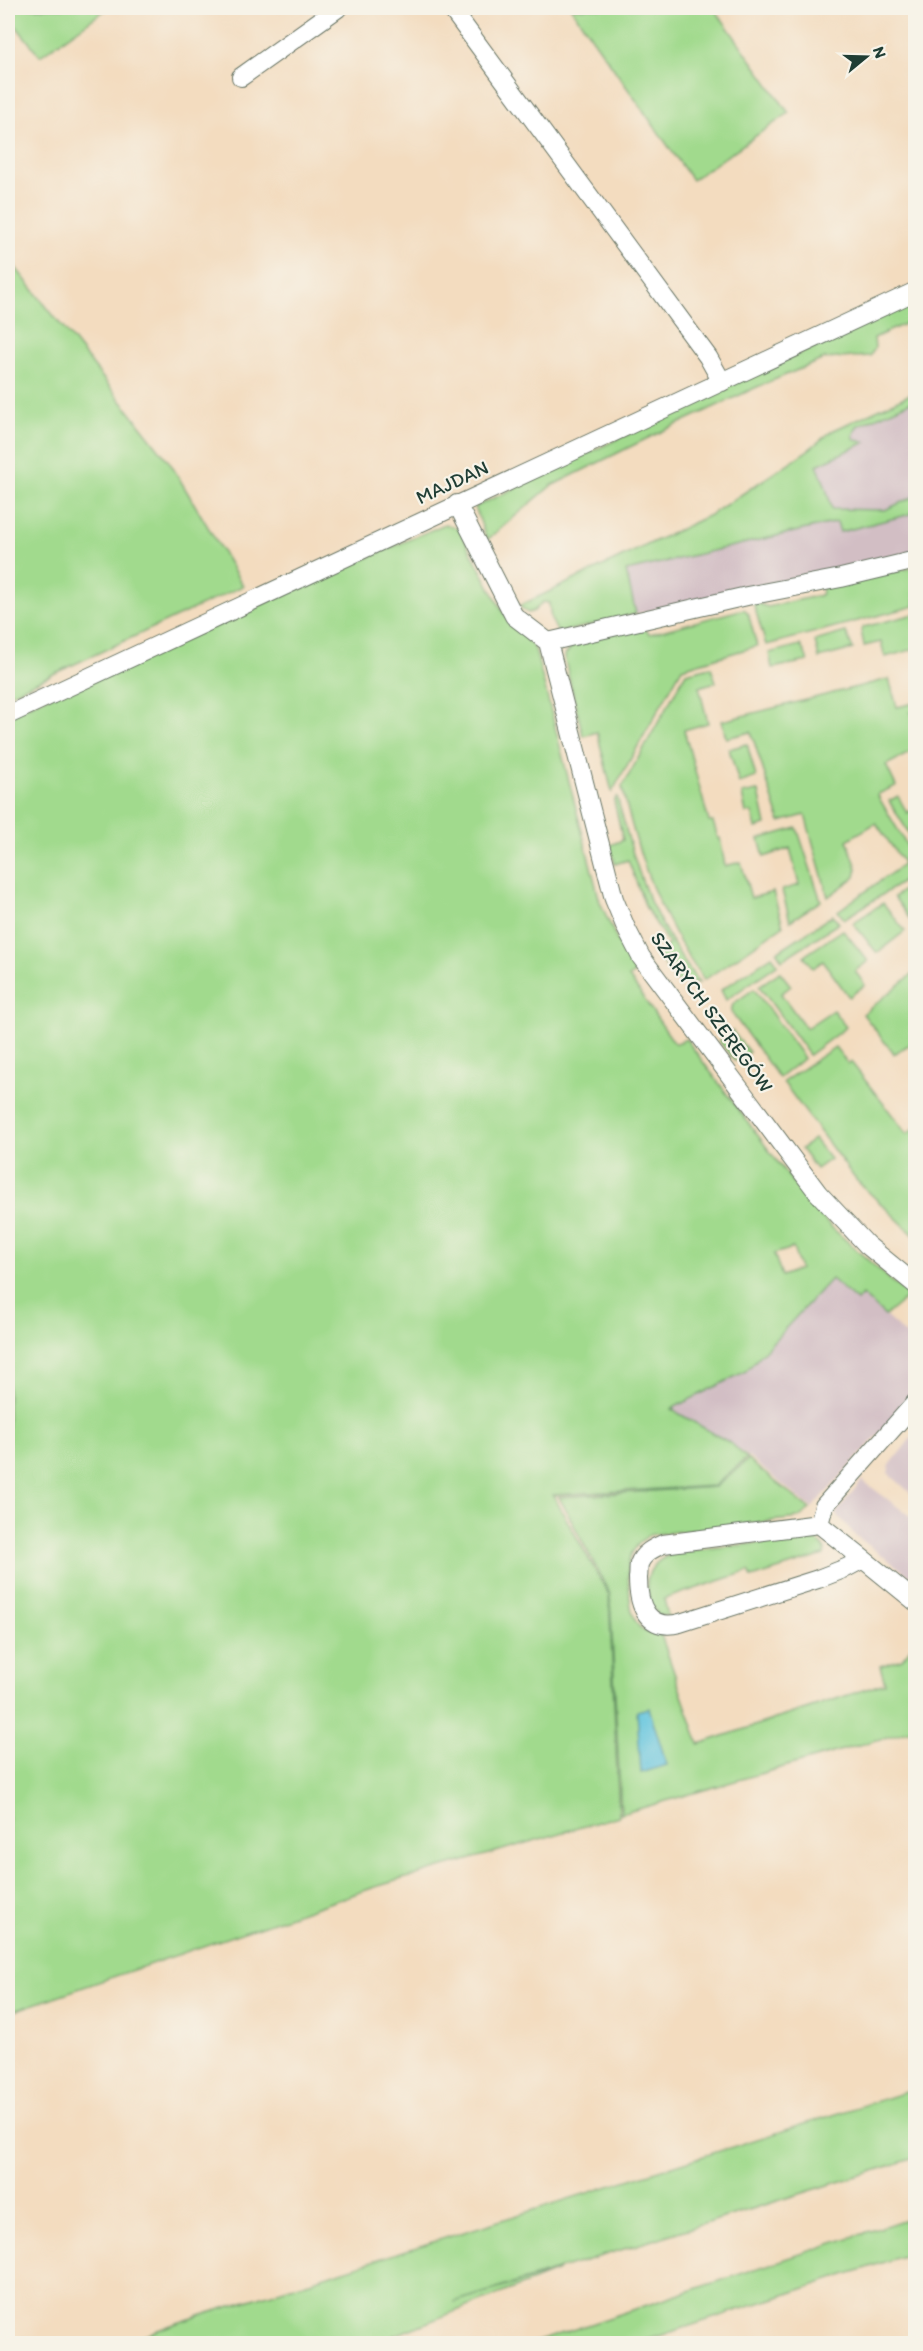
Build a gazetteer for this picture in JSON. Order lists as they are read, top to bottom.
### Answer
{
  "streets": {
    "street": ["MAJDAN", "SZARYCH SZEREGÓW"]
  },
  "north": "right"
}
